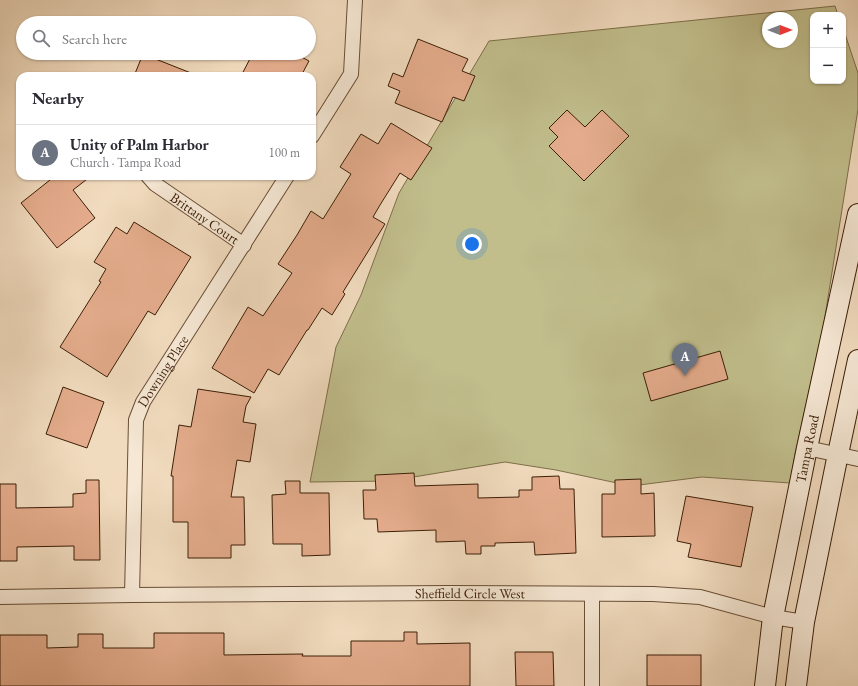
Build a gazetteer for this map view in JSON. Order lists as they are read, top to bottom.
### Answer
{
  "streets": {
    "main road": ["Tampa Road"],
    "street": ["Brittany Court", "Downing Place", "Sheffield Circle West"]
  },
  "crossings": [
    ["Brittany Court", "Downing Place"],
    ["Downing Place", "Sheffield Circle West"],
    ["Tampa Road", "Sheffield Circle West"]
  ],
  "north": "right",
  "page": {
    "map_buttons": ["+", "−"],
    "search": "Search here",
    "heading": "Nearby",
    "list": [
      {
        "mark": "A",
        "name": "Unity of Palm Harbor",
        "note": "Church · Tampa Road",
        "value": "100 m"
      }
    ],
    "pins": "A"
  }
}
